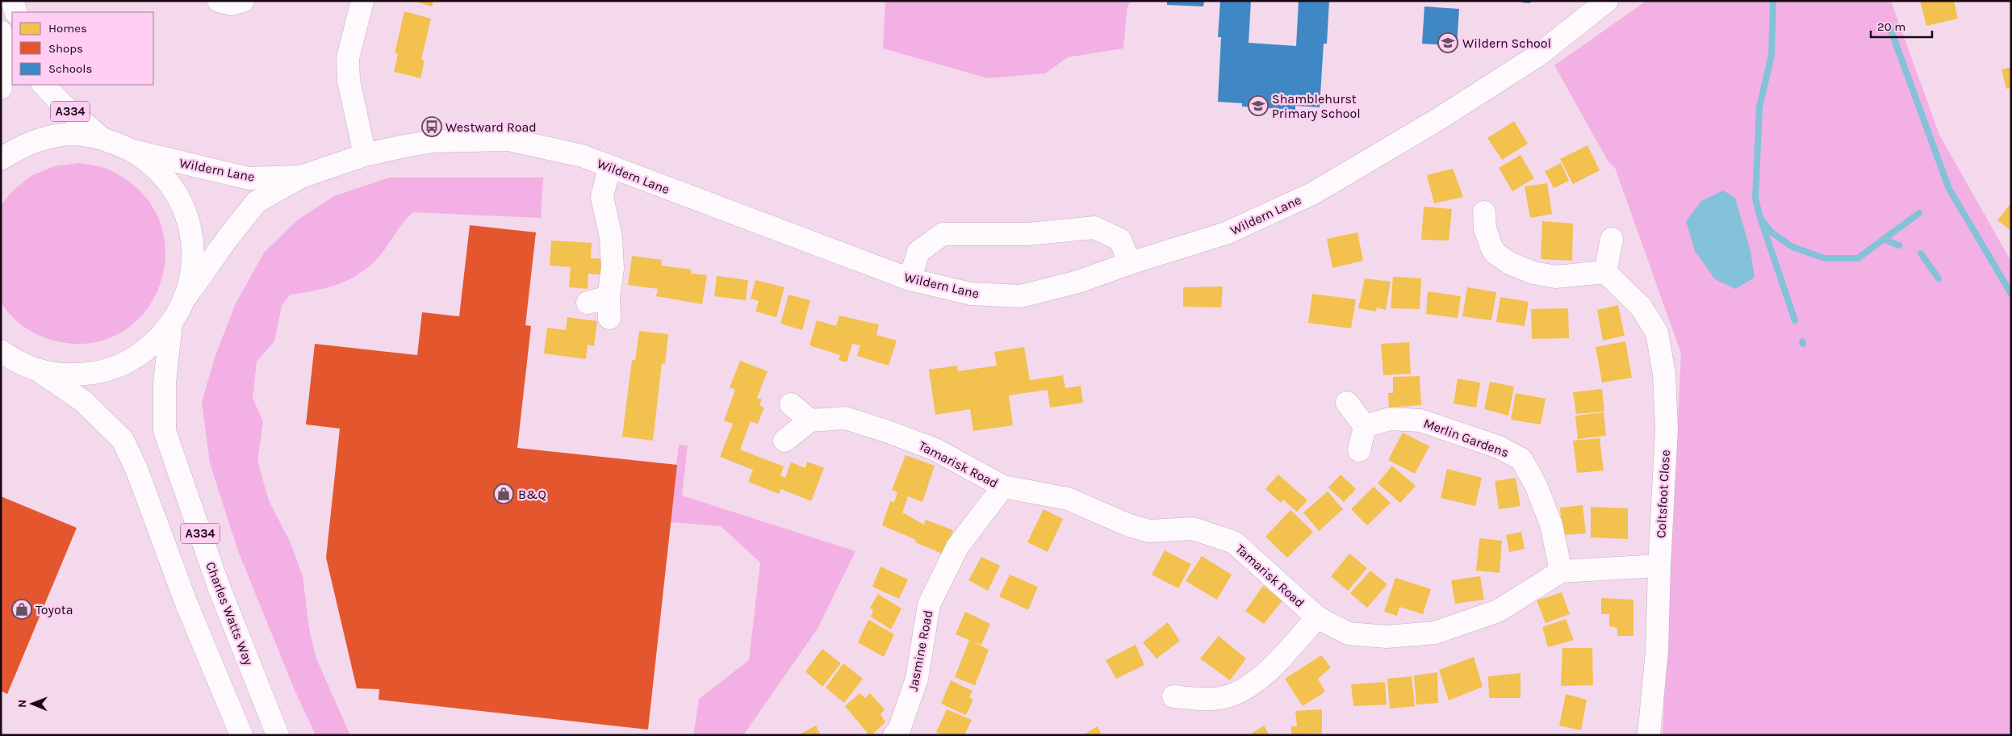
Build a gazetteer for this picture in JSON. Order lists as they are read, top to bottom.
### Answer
{
  "streets": {
    "street": [
      "A334",
      "Wildern Lane",
      "Merlin Gardens",
      "Tamarisk Road",
      "Coltsfoot Close",
      "Charles Watts Way",
      "Jasmine Road"
    ]
  },
  "crossings": [
    ["Merlin Gardens", "Tamarisk Road"],
    ["Tamarisk Road", "Coltsfoot Close"],
    ["Tamarisk Road", "Jasmine Road"]
  ],
  "places": {
    "school or university": ["Wildern School", "Shamblehurst Primary School"],
    "bus stop": ["Westward Road"],
    "shop": ["B&Q", "Toyota"]
  },
  "legend": ["Homes", "Shops", "Schools"],
  "scale_bar": "20 m",
  "north": "left"
}
